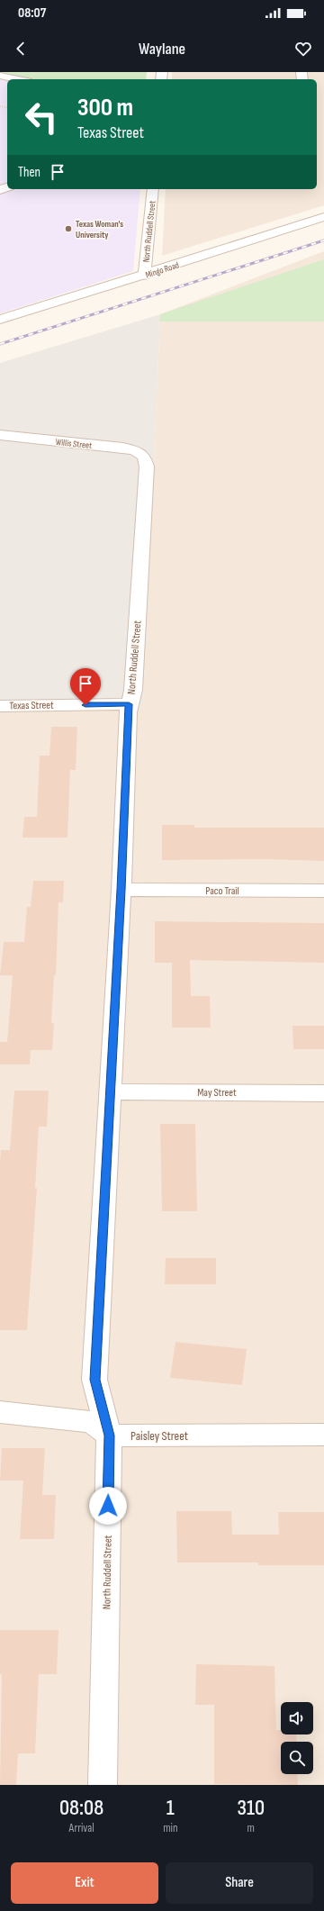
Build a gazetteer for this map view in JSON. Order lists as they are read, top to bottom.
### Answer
{
  "streets": {
    "street": [
      "North Ruddell Street",
      "Mingo Road",
      "Willis Street",
      "Texas Street",
      "Paco Trail",
      "May Street",
      "Paisley Street"
    ]
  },
  "crossings": [
    ["North Ruddell Street", "Mingo Road"],
    ["North Ruddell Street", "Willis Street"],
    ["North Ruddell Street", "Texas Street"],
    ["North Ruddell Street", "Paco Trail"],
    ["North Ruddell Street", "May Street"],
    ["North Ruddell Street", "Paisley Street"]
  ],
  "places": ["Texas Woman's University"],
  "page": {
    "status": "08:07",
    "header": "Waylane",
    "turn": ["300 m", "Texas Street"],
    "then": "Then",
    "eta": [
      "08:08",
      "Arrival",
      "1",
      "min",
      "310",
      "m"
    ],
    "buttons": ["Exit", "Share"]
  }
}
